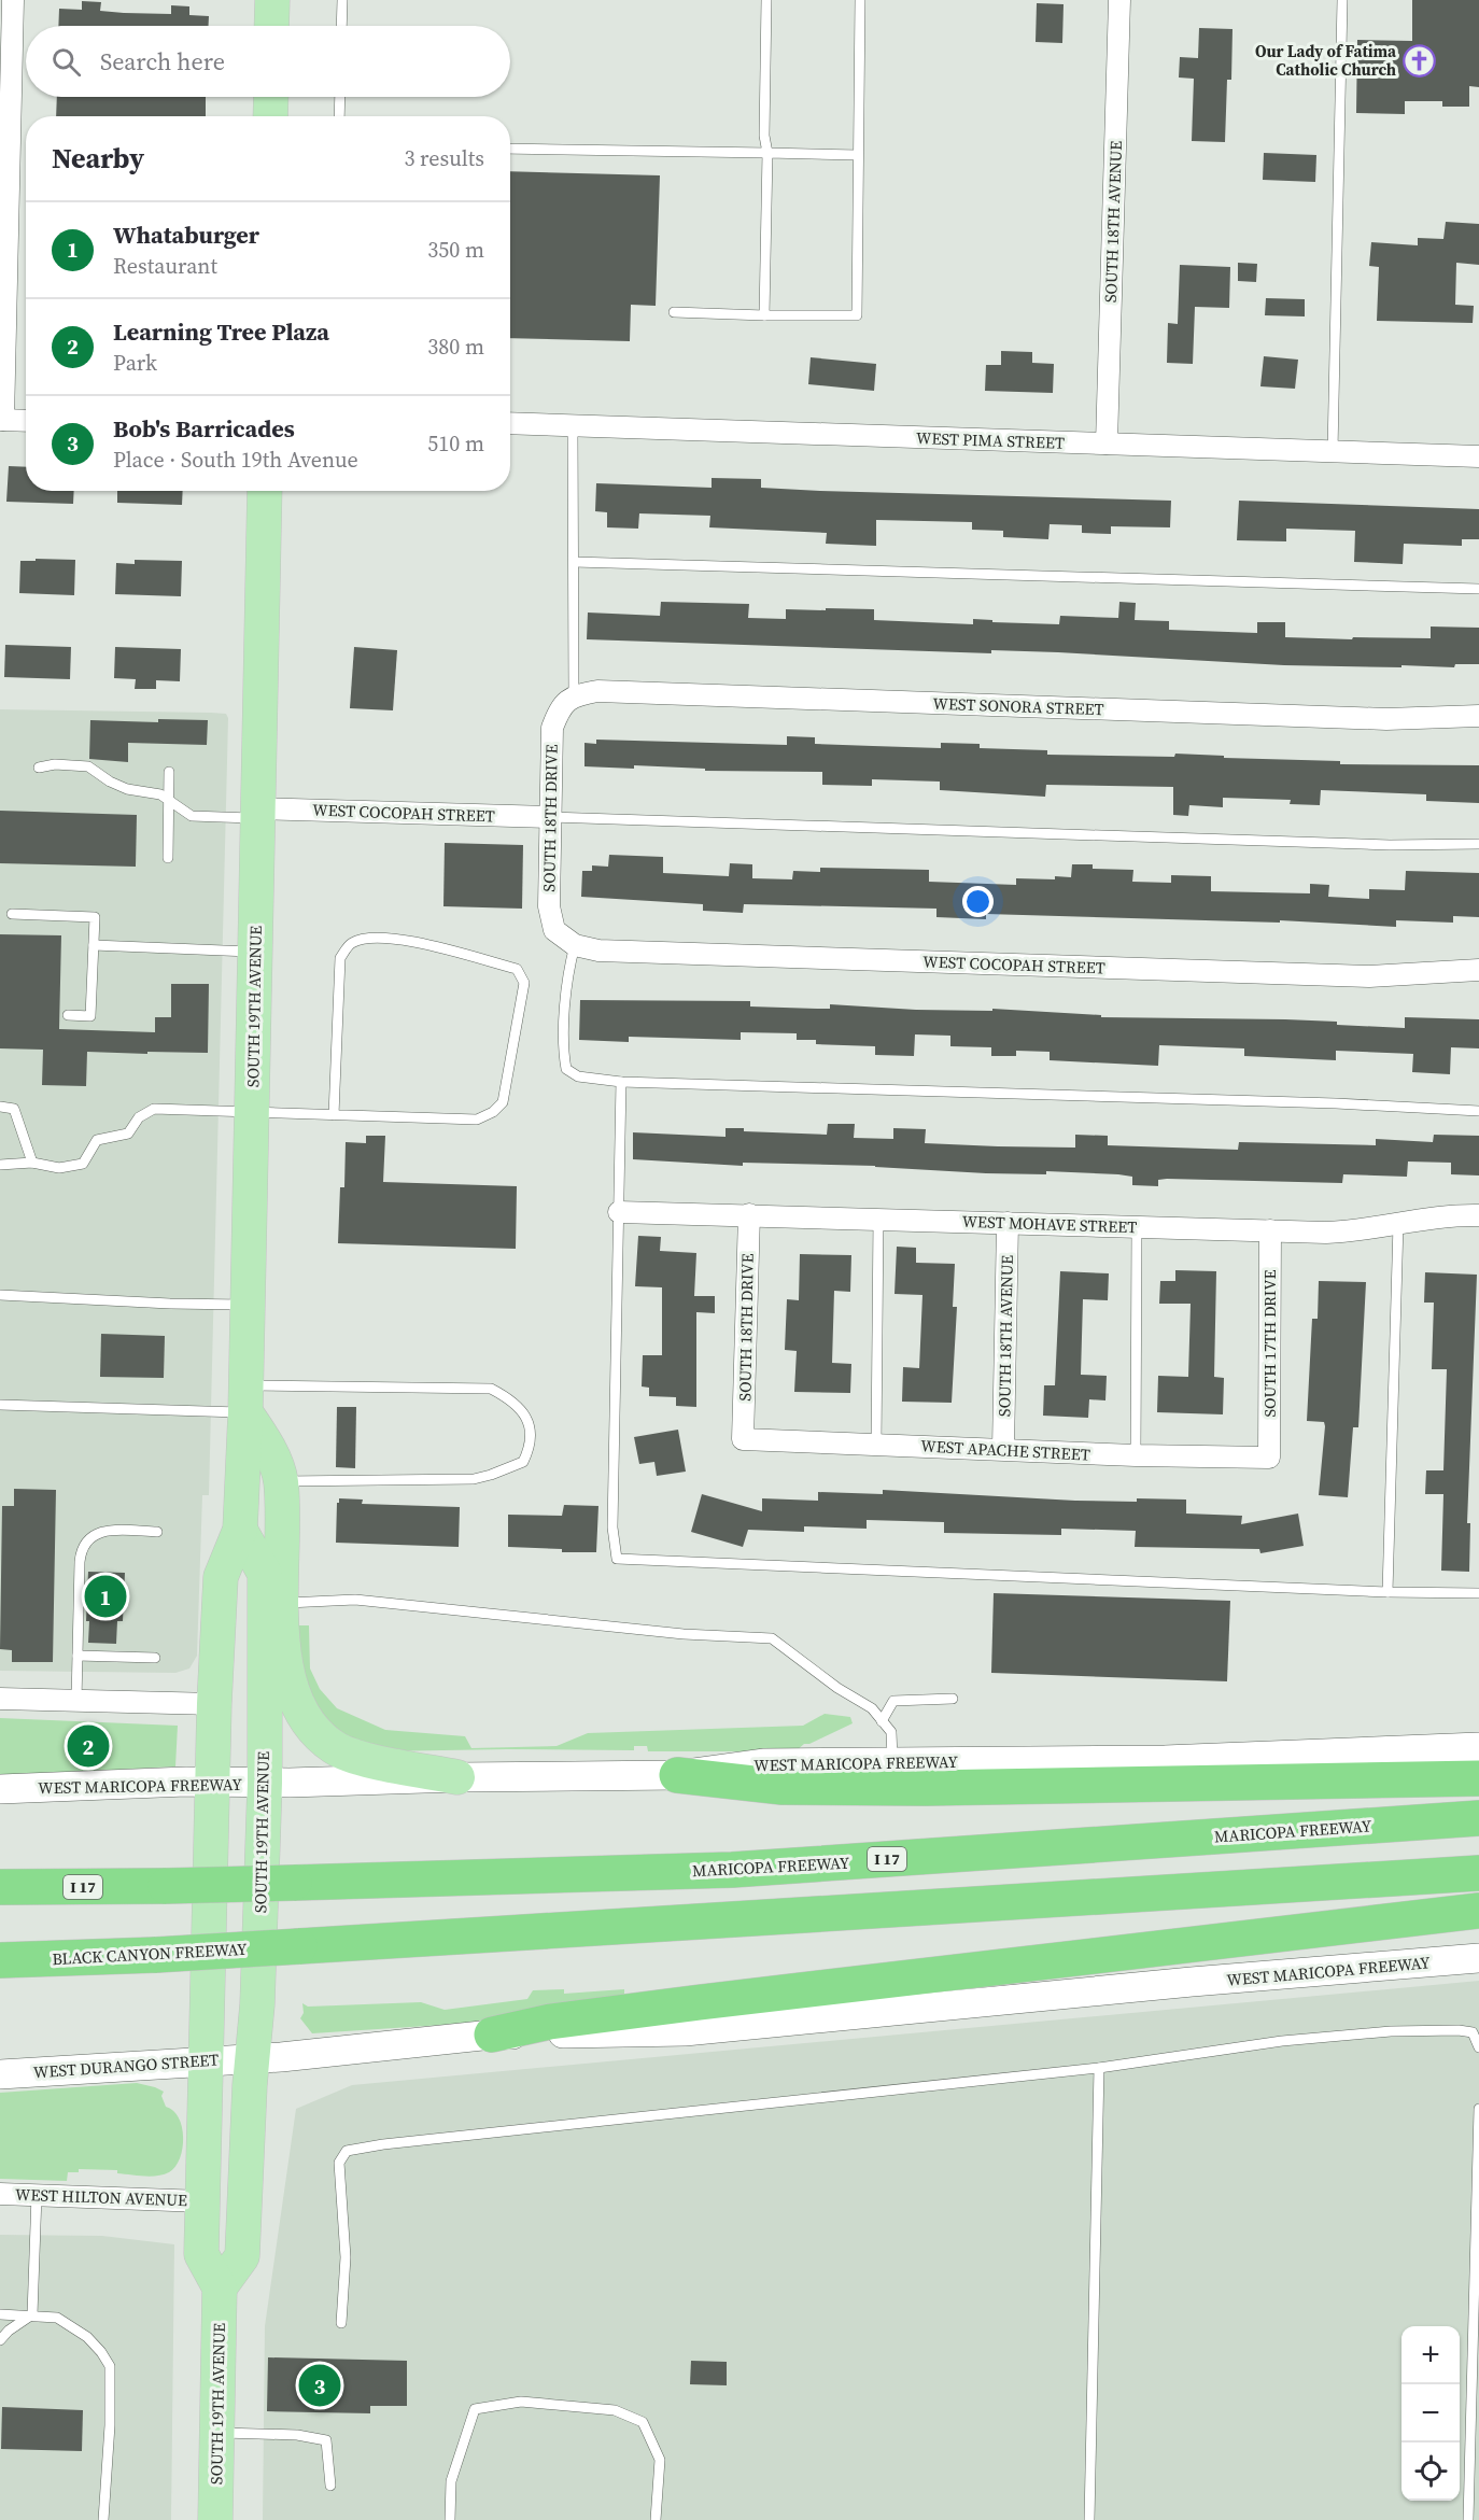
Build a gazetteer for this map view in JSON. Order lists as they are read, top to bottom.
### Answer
{
  "streets": {
    "highway": ["MARICOPA FREEWAY", "I 17", "BLACK CANYON FREEWAY"],
    "main road": ["SOUTH 19TH AVENUE", "WEST MARICOPA FREEWAY", "WEST DURANGO STREET"],
    "street": [
      "SOUTH 18TH AVENUE",
      "WEST PIMA STREET",
      "WEST SONORA STREET",
      "WEST COCOPAH STREET",
      "SOUTH 18TH DRIVE",
      "WEST MOHAVE STREET",
      "SOUTH 17TH DRIVE",
      "WEST APACHE STREET",
      "WEST HILTON AVENUE"
    ]
  },
  "crossings": [
    ["SOUTH 18TH AVENUE", "WEST PIMA STREET"],
    ["SOUTH 18TH AVENUE", "WEST MOHAVE STREET"],
    ["SOUTH 18TH AVENUE", "WEST APACHE STREET"],
    ["WEST SONORA STREET", "SOUTH 18TH DRIVE"],
    ["WEST COCOPAH STREET", "SOUTH 18TH DRIVE"],
    ["WEST COCOPAH STREET", "SOUTH 19TH AVENUE"],
    ["SOUTH 18TH DRIVE", "WEST MOHAVE STREET"],
    ["SOUTH 18TH DRIVE", "WEST APACHE STREET"],
    ["SOUTH 19TH AVENUE", "WEST MARICOPA FREEWAY"],
    ["SOUTH 19TH AVENUE", "WEST DURANGO STREET"],
    ["SOUTH 19TH AVENUE", "WEST HILTON AVENUE"],
    ["WEST MOHAVE STREET", "SOUTH 17TH DRIVE"],
    ["SOUTH 17TH DRIVE", "WEST APACHE STREET"],
    ["WEST MARICOPA FREEWAY", "WEST DURANGO STREET"]
  ],
  "places": {
    "church": ["Our Lady of Fatima Catholic Church"]
  },
  "page": {
    "search": "Search here",
    "heading": ["Nearby", "3 results"],
    "list": [
      {
        "mark": "1",
        "name": "Whataburger",
        "note": "Restaurant",
        "value": "350 m"
      },
      {
        "mark": "2",
        "name": "Learning Tree Plaza",
        "note": "Park",
        "value": "380 m"
      },
      {
        "mark": "3",
        "name": "Bob's Barricades",
        "note": "Place · South 19th Avenue",
        "value": "510 m"
      }
    ],
    "pins": ["1", "2", "3"],
    "map_buttons": ["+", "−"]
  }
}
